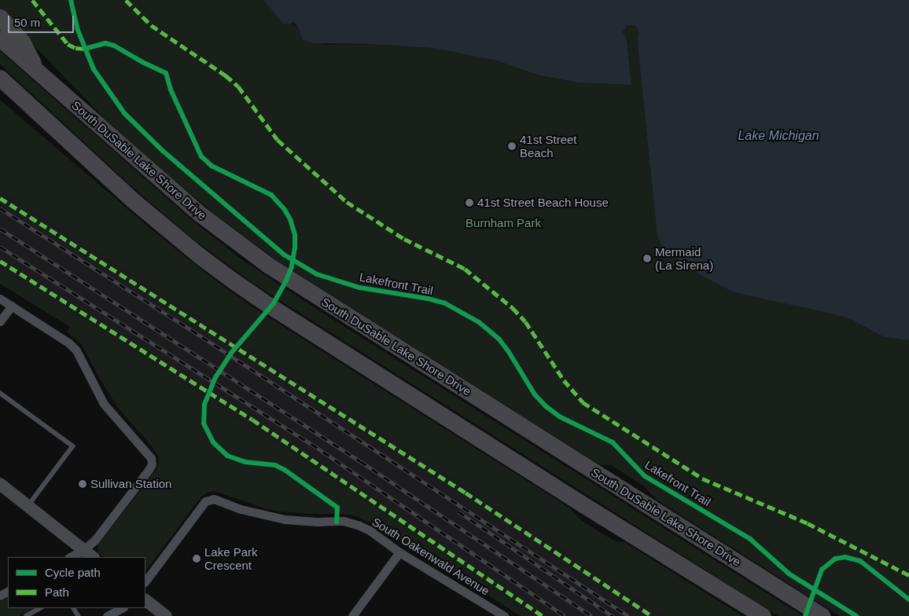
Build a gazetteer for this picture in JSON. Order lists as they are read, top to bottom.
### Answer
{
  "streets": {
    "highway": ["South DuSable Lake Shore Drive"],
    "street": ["South Oakenwald Avenue"],
    "cycle path": ["Lakefront Trail"]
  },
  "water": ["Lake Michigan"],
  "parks": ["Burnham Park"],
  "places": [
    "41st Street Beach",
    "41st Street Beach House",
    "Mermaid (La Sirena)",
    "Sullivan Station",
    "Lake Park Crescent"
  ],
  "legend": ["Cycle path", "Path"],
  "scale_bar": "50 m"
}
